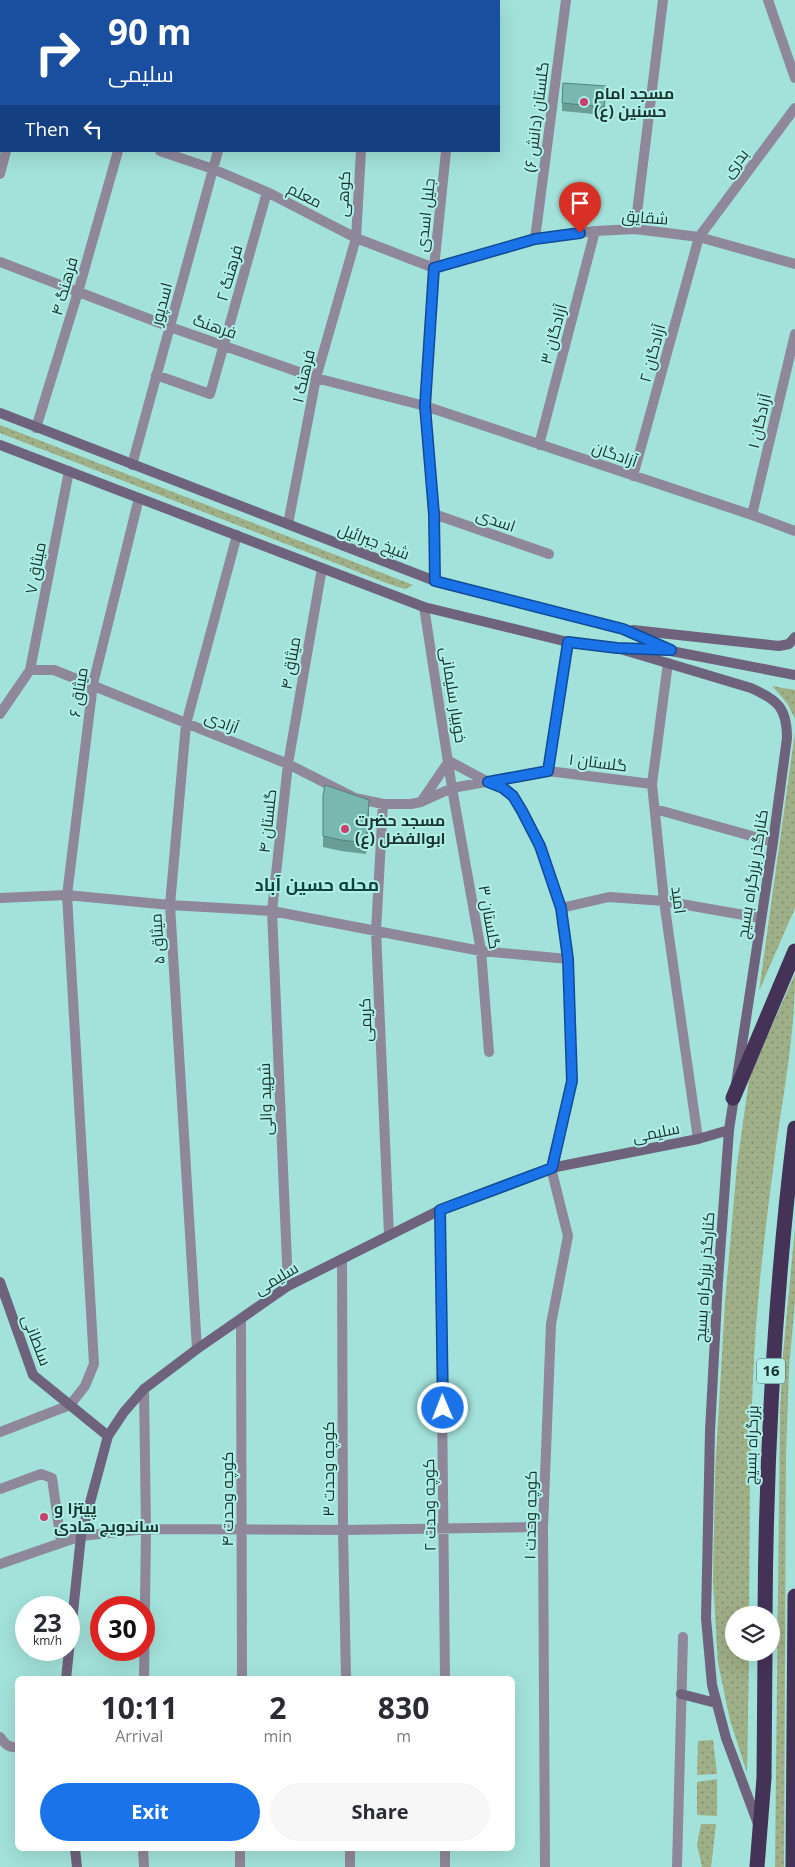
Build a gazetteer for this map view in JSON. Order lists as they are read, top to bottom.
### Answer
{
  "streets": {
    "highway": ["16", "بزرگراه بسیج"],
    "street": [
      "گلستان (دانش ۶)",
      "بدری",
      "کوهی",
      "معلم",
      "جلیل اسدی",
      "شقایق",
      "فرهنگ ۲",
      "فرهنگ ۴",
      "اسدپور",
      "فرهنگ",
      "آزادگان ۳",
      "آزادگان ۲",
      "فرهنگ ۱",
      "آزادگان ۱",
      "آزادگان",
      "اسدی",
      "شیخ جبرائیل",
      "میثاق ۷",
      "میثاق ۴",
      "میثاق ۶",
      "خوبیار سلیمانی",
      "آزادی",
      "گلستان ۱",
      "گلستان ۴",
      "کنارگذر بزرگراه بسیج",
      "امید",
      "گلستان ۳",
      "میثاق ۵",
      "کریمی",
      "شهید والی",
      "سلیمی",
      "سلطانی",
      "کوچه وحدت ۳",
      "کوچه وحدت ۴",
      "کوچه وحدت ۲",
      "کوچه وحدت ۱"
    ]
  },
  "crossings": [
    ["گلستان (دانش ۶)", "شقایق"],
    ["بدری", "شقایق"],
    ["بدری", "آزادگان ۲"],
    ["کوهی", "معلم"],
    ["کوهی", "فرهنگ ۱"],
    ["معلم", "جلیل اسدی"],
    ["معلم", "شقایق"],
    ["معلم", "فرهنگ ۲"],
    ["معلم", "اسدپور"],
    ["معلم", "فرهنگ ۱"],
    ["جلیل اسدی", "شقایق"],
    ["جلیل اسدی", "فرهنگ"],
    ["جلیل اسدی", "آزادگان"],
    ["جلیل اسدی", "اسدی"],
    ["جلیل اسدی", "شیخ جبرائیل"],
    ["شقایق", "آزادگان ۳"],
    ["شقایق", "آزادگان ۲"],
    ["فرهنگ ۲", "اسدپور"],
    ["فرهنگ ۲", "فرهنگ"],
    ["فرهنگ ۴", "فرهنگ"],
    ["فرهنگ ۴", "شیخ جبرائیل"],
    ["اسدپور", "فرهنگ"],
    ["اسدپور", "شیخ جبرائیل"],
    ["فرهنگ", "فرهنگ ۱"],
    ["فرهنگ", "آزادگان"],
    ["آزادگان ۳", "آزادگان"],
    ["آزادگان ۲", "آزادگان"],
    ["فرهنگ ۱", "شیخ جبرائیل"],
    ["آزادگان ۱", "آزادگان"],
    ["میثاق ۷", "آزادی"],
    ["میثاق ۴", "آزادی"],
    ["میثاق ۴", "گلستان ۴"],
    ["میثاق ۶", "آزادی"],
    ["میثاق ۶", "سلطانی"],
    ["خوبیار سلیمانی", "آزادی"],
    ["خوبیار سلیمانی", "گلستان ۱"],
    ["خوبیار سلیمانی", "گلستان ۳"],
    ["آزادی", "گلستان ۱"],
    ["آزادی", "گلستان ۴"],
    ["آزادی", "گلستان ۳"],
    ["آزادی", "میثاق ۵"],
    ["آزادی", "کریمی"],
    ["گلستان ۱", "امید"],
    ["گلستان ۱", "گلستان ۳"],
    ["گلستان ۴", "شهید والی"],
    ["کنارگذر بزرگراه بسیج", "امید"],
    ["کنارگذر بزرگراه بسیج", "سلیمی"],
    ["امید", "سلیمی"],
    ["میثاق ۵", "سلیمی"],
    ["کریمی", "سلیمی"],
    ["شهید والی", "سلیمی"],
    ["سلیمی", "سلطانی"],
    ["سلیمی", "کوچه وحدت ۳"],
    ["سلیمی", "کوچه وحدت ۴"],
    ["سلیمی", "کوچه وحدت ۲"],
    ["سلیمی", "کوچه وحدت ۱"]
  ],
  "districts": ["محله حسین آباد"],
  "places": ["مسجد امام حسنین (ع)", "مسجد حضرت ابوالفضل (ع)", "پیتزا و ساندویچ هادی"],
  "page": {
    "turn": ["90 m", "سلیمی"],
    "then": "Then",
    "speed": "23 km/h",
    "limit": "30",
    "eta": [
      "10:11",
      "Arrival",
      "2",
      "min",
      "830",
      "m"
    ],
    "buttons": ["Exit", "Share"]
  }
}
